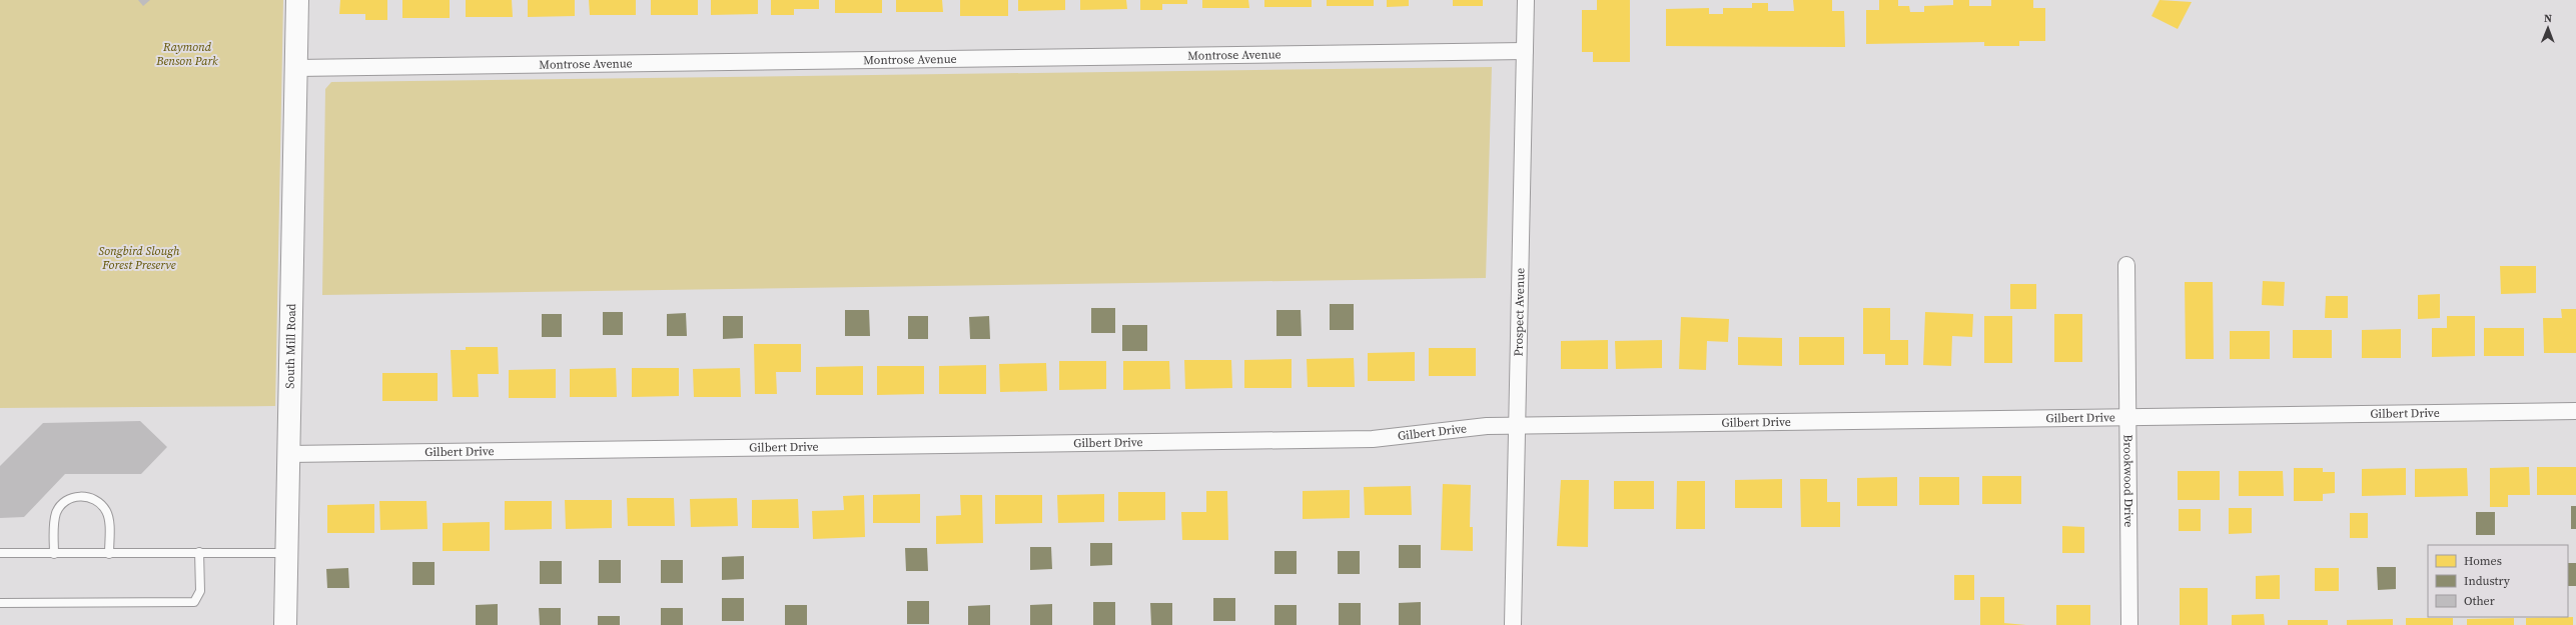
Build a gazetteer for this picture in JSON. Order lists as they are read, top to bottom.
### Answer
{
  "streets": {
    "street": [
      "Montrose Avenue",
      "Prospect Avenue",
      "South Mill Road",
      "Gilbert Drive",
      "Brookwood Drive"
    ]
  },
  "crossings": [
    ["Montrose Avenue", "Prospect Avenue"],
    ["Montrose Avenue", "South Mill Road"],
    ["Prospect Avenue", "Gilbert Drive"],
    ["South Mill Road", "Gilbert Drive"],
    ["Gilbert Drive", "Brookwood Drive"]
  ],
  "parks": ["Raymond Benson Park", "Songbird Slough Forest Preserve"],
  "legend": ["Homes", "Industry", "Other"],
  "north": "top"
}
